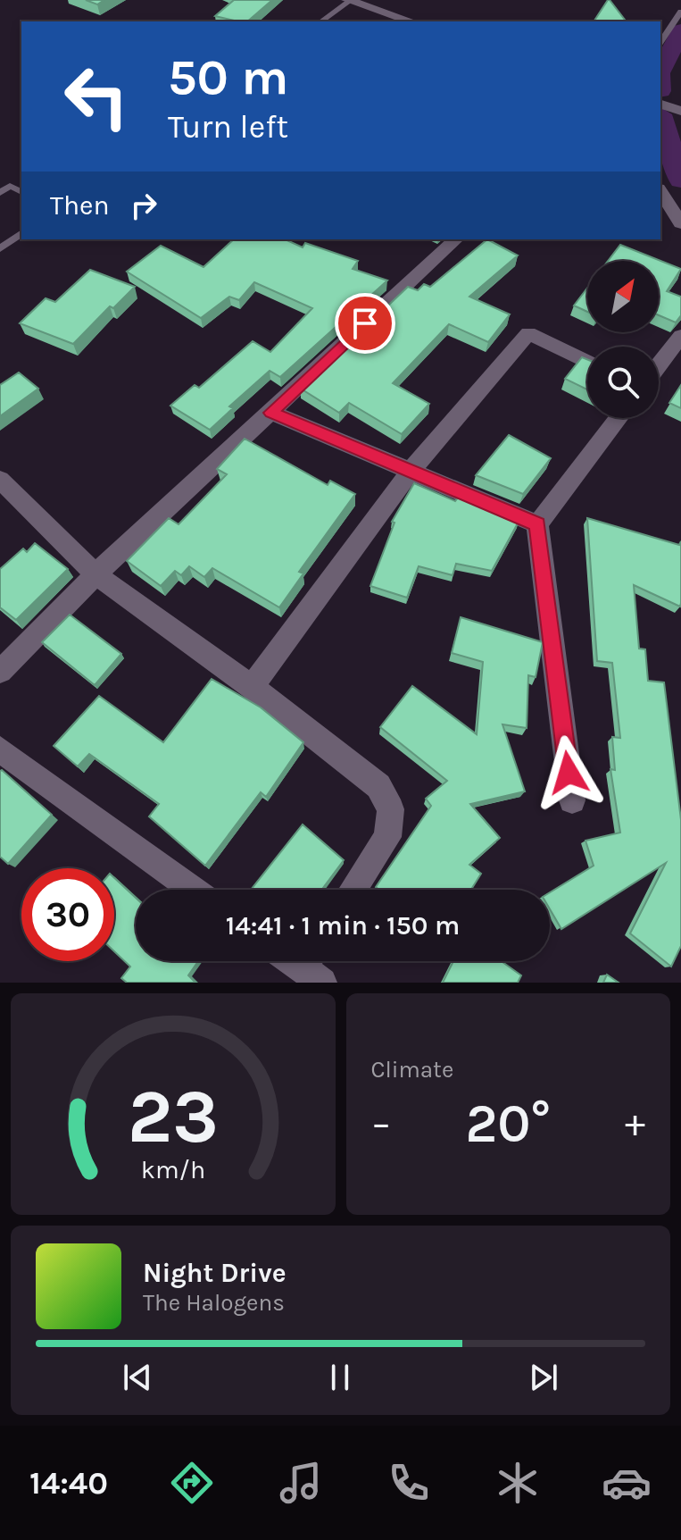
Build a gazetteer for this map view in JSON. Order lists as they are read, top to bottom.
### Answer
{
  "north": "top right",
  "page": {
    "turn": ["50 m", "Turn left"],
    "then": "Then",
    "limit": "30",
    "trip": "14:41 · 1 min · 150 m",
    "tile": "Climate",
    "heat": ["−", "20°", "+"],
    "song": ["Night Drive", "The Halogens"],
    "tabs": "14:40",
    "gauge": ["23", "km/h"]
  }
}
